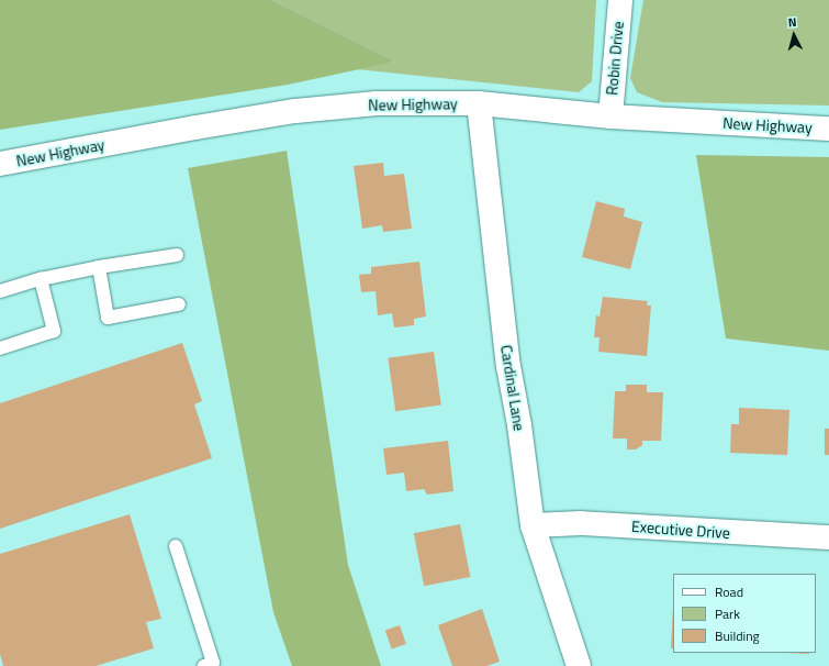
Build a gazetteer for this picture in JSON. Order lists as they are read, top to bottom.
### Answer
{
  "streets": {
    "street": [
      "Robin Drive",
      "New Highway",
      "Cardinal Lane",
      "Executive Drive"
    ]
  },
  "crossings": [
    ["Robin Drive", "New Highway"],
    ["New Highway", "Cardinal Lane"],
    ["Cardinal Lane", "Executive Drive"]
  ],
  "legend": ["Road", "Park", "Building"],
  "north": "top"
}
